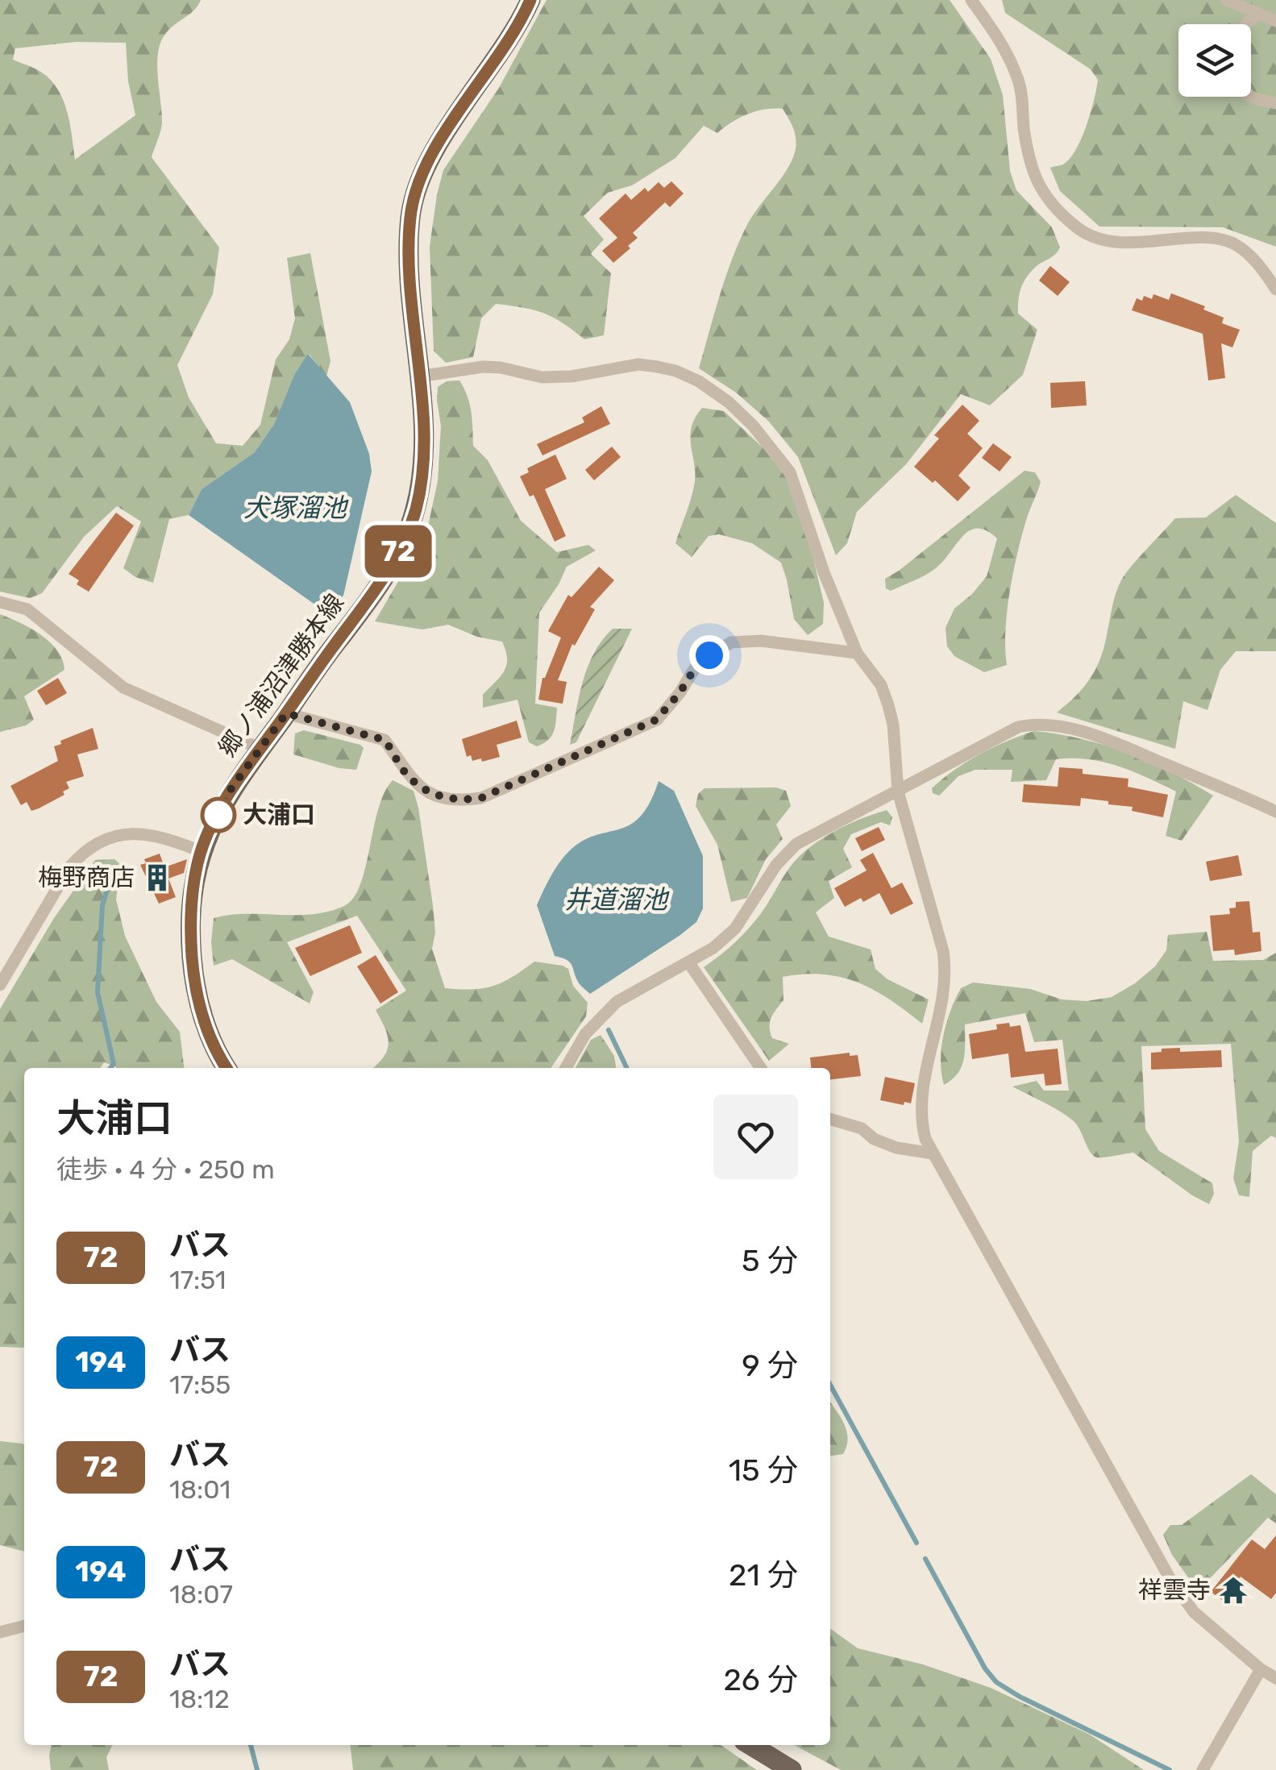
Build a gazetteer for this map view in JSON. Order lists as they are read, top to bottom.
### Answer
{
  "streets": {
    "main road": ["郷ノ浦沼津勝本線"]
  },
  "water": ["犬塚溜池", "井道溜池"],
  "places": {
    "other": ["大浦口"],
    "building": ["梅野商店"],
    "temple": ["祥雲寺"]
  },
  "lines": ["bus line 72"],
  "page": {
    "on_map": "72",
    "heading": ["大浦口", "徒歩 · 4 分 · 250 m"],
    "list": [
      {
        "mark": "72",
        "name": "バス",
        "note": "17:51",
        "value": "5 分"
      },
      {
        "mark": "194",
        "name": "バス",
        "note": "17:55",
        "value": "9 分"
      },
      {
        "mark": "72",
        "name": "バス",
        "note": "18:01",
        "value": "15 分"
      },
      {
        "mark": "194",
        "name": "バス",
        "note": "18:07",
        "value": "21 分"
      },
      {
        "mark": "72",
        "name": "バス",
        "note": "18:12",
        "value": "26 分"
      }
    ]
  }
}
